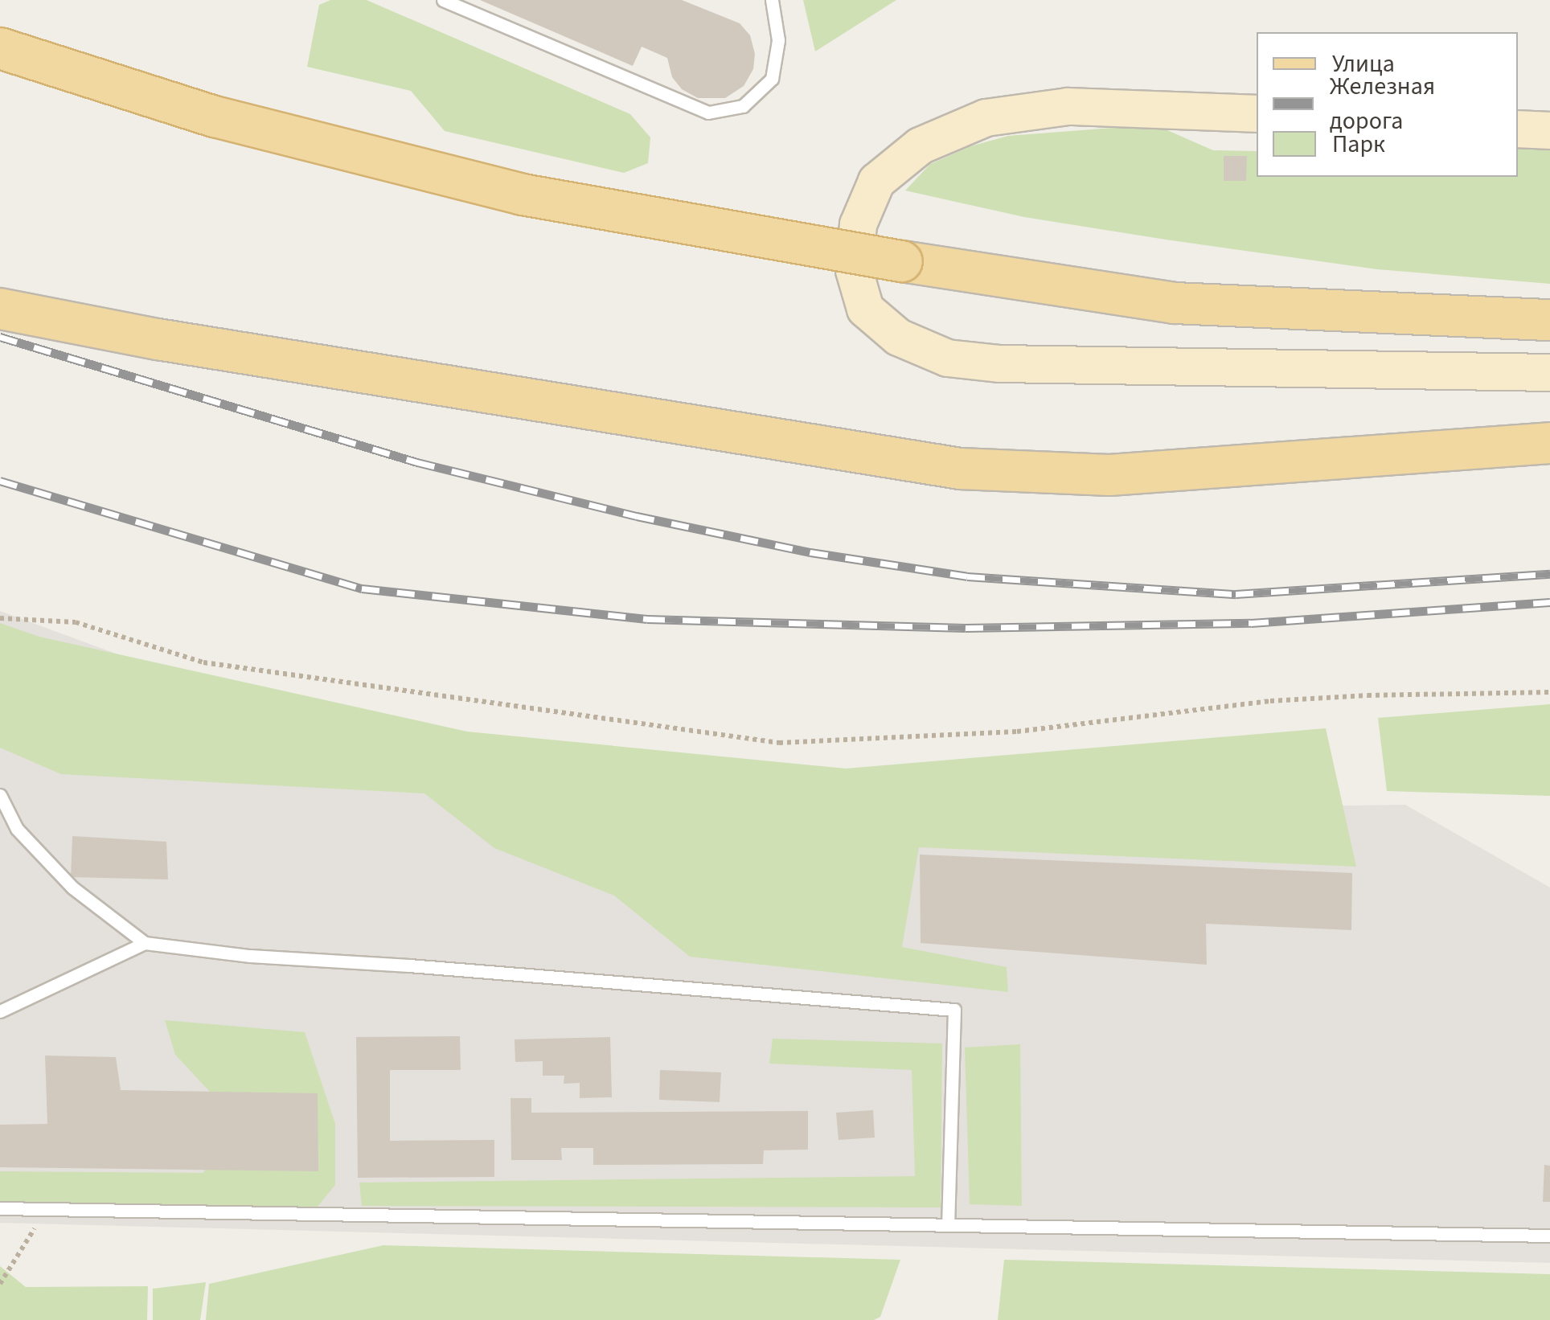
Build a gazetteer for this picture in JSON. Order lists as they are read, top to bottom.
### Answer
{
  "legend": ["Улица", "Железная дорога", "Парк"]
}
